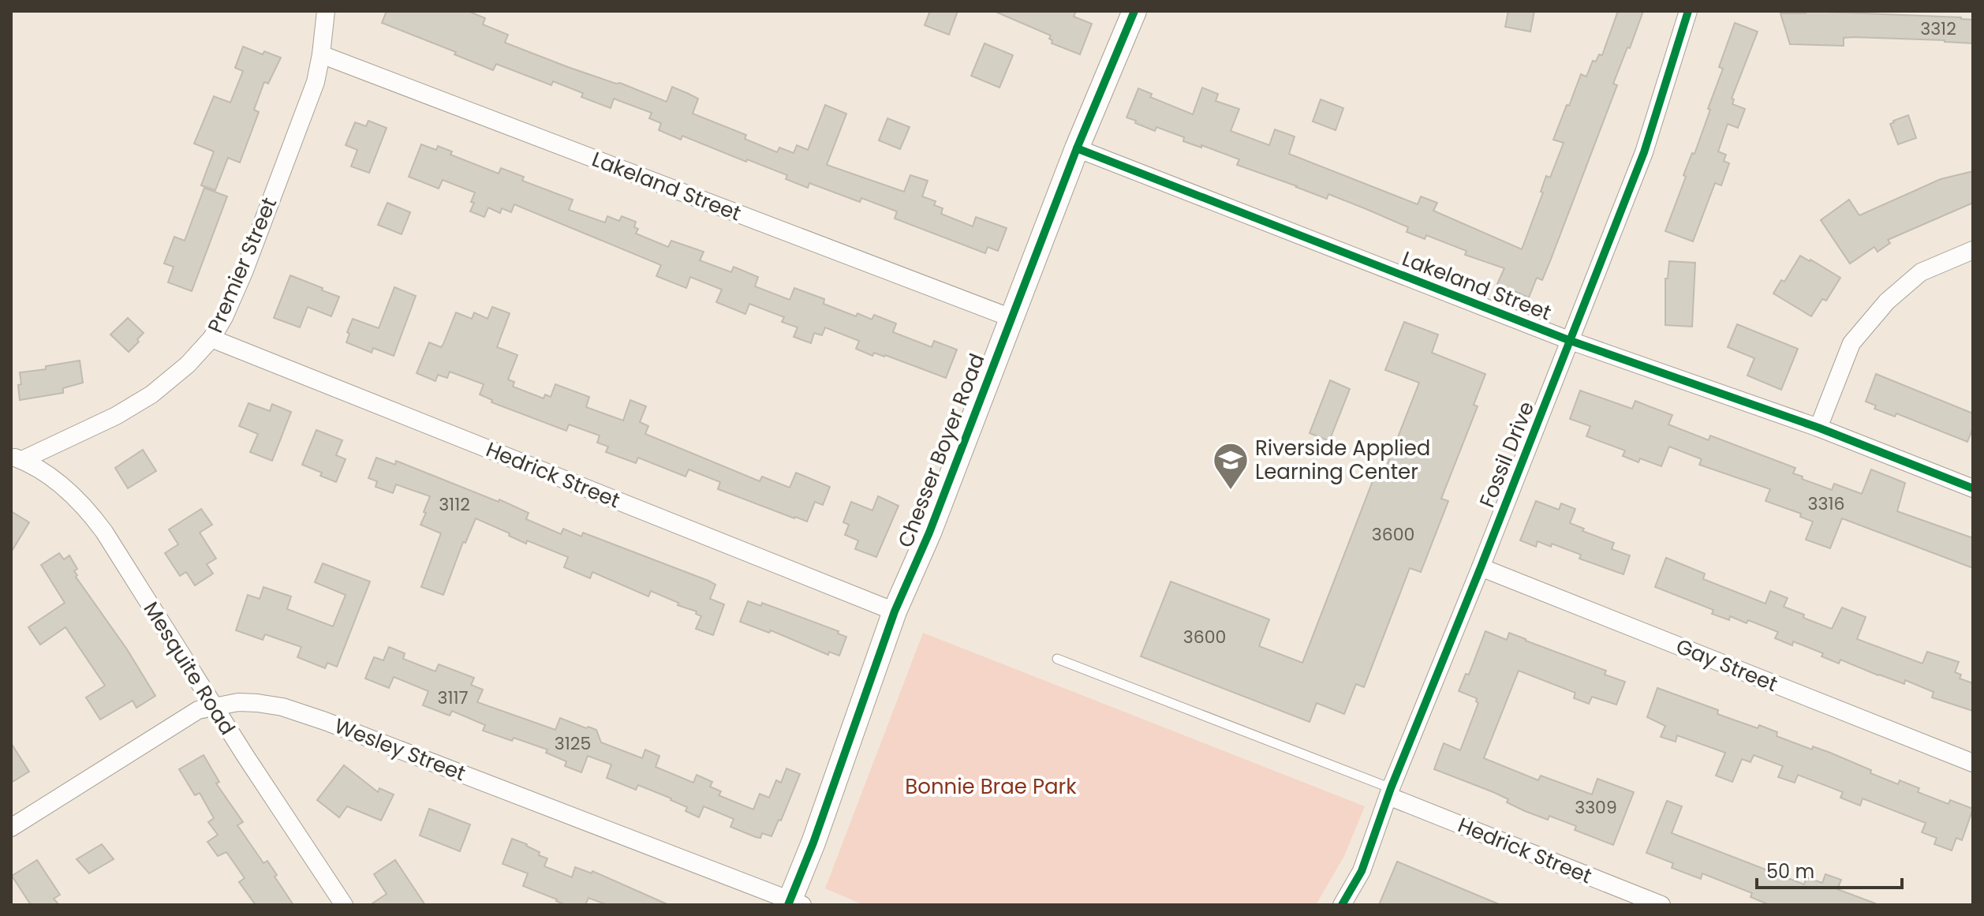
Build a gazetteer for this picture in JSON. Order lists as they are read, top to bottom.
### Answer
{
  "streets": {
    "street": [
      "Lakeland Street",
      "Premier Street",
      "Chesser Boyer Road",
      "Fossil Drive",
      "Hedrick Street",
      "Gay Street",
      "Mesquite Road",
      "Wesley Street"
    ]
  },
  "crossings": [
    ["Lakeland Street", "Premier Street"],
    ["Lakeland Street", "Chesser Boyer Road"],
    ["Lakeland Street", "Fossil Drive"],
    ["Premier Street", "Hedrick Street"],
    ["Premier Street", "Mesquite Road"],
    ["Chesser Boyer Road", "Hedrick Street"],
    ["Chesser Boyer Road", "Wesley Street"],
    ["Fossil Drive", "Hedrick Street"],
    ["Fossil Drive", "Gay Street"],
    ["Mesquite Road", "Wesley Street"]
  ],
  "parks": ["Bonnie Brae Park"],
  "places": {
    "school or university": ["Riverside Applied Learning Center"]
  },
  "house_numbers": [
    "3312",
    "3316",
    "3112",
    "3600",
    "3600",
    "3117",
    "3125",
    "3309"
  ],
  "scale_bar": "50 m"
}
